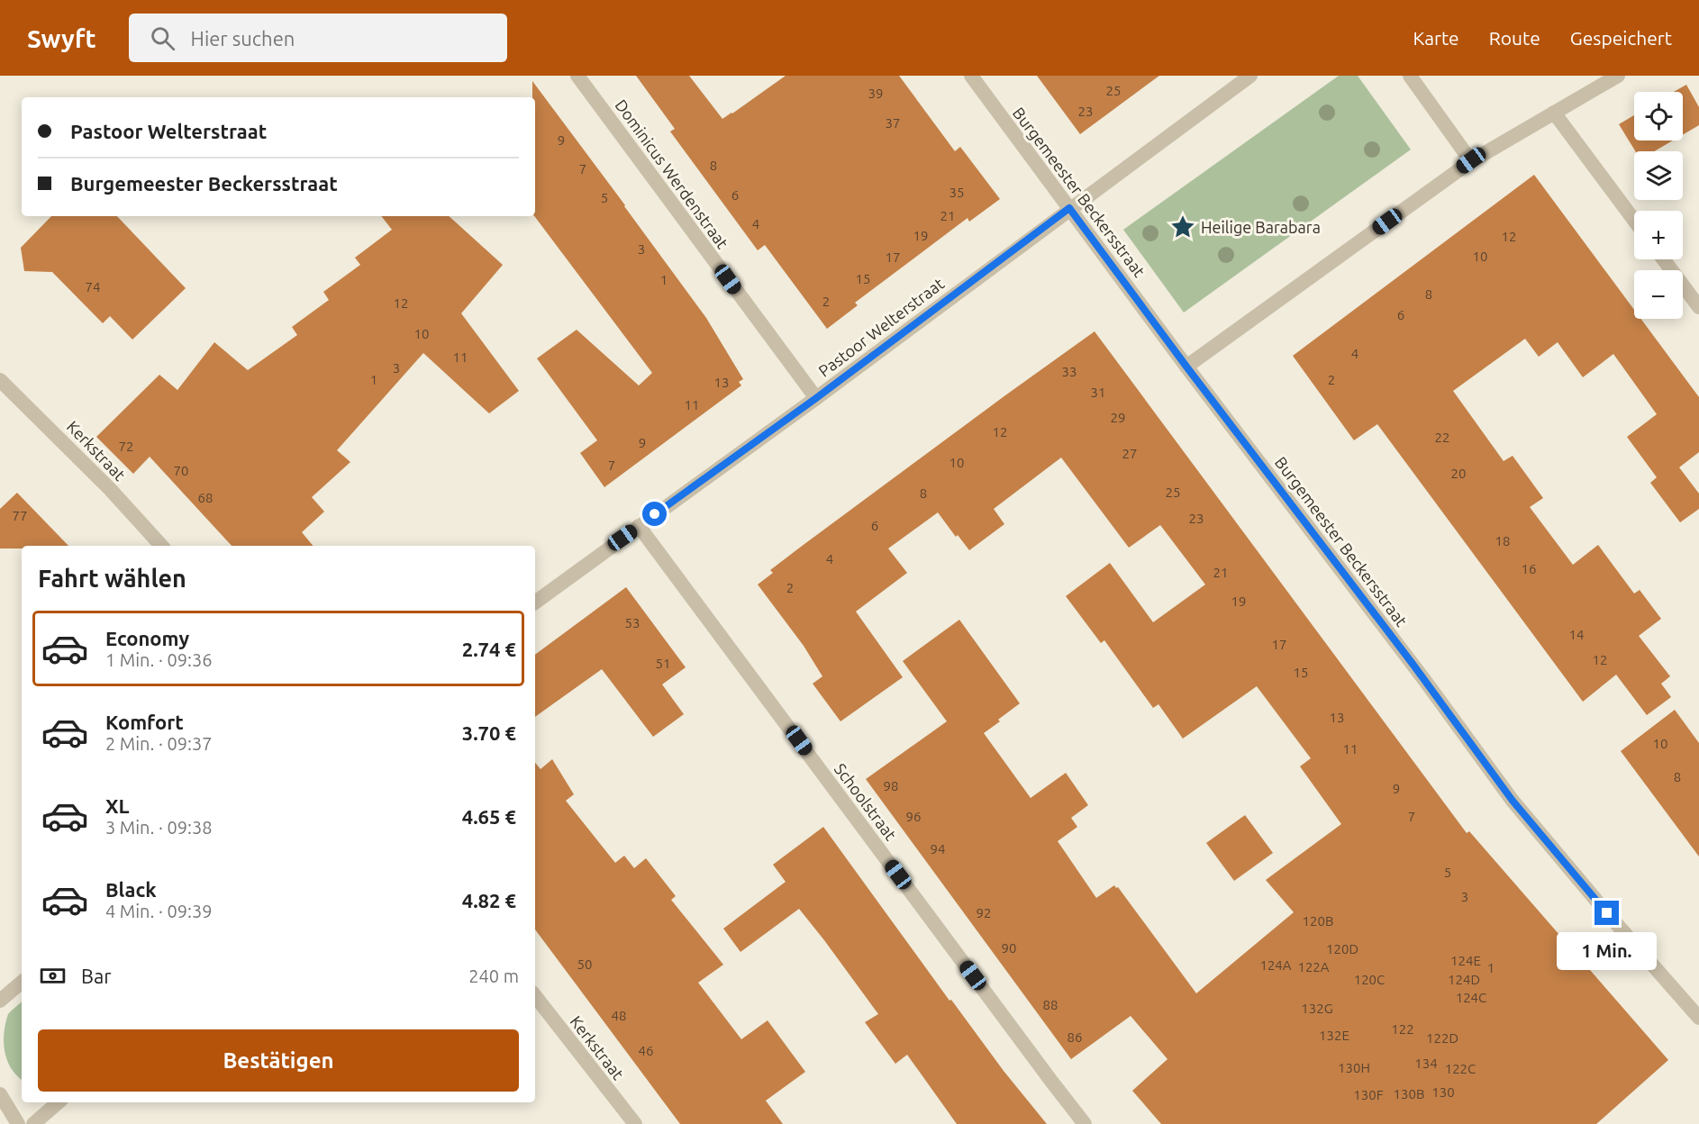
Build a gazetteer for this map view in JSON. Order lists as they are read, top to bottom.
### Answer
{
  "streets": {
    "street": [
      "Dominicus Werdenstraat",
      "Burgemeester Beckersstraat",
      "Pastoor Welterstraat",
      "Kerkstraat",
      "Schoolstraat"
    ]
  },
  "crossings": [
    ["Dominicus Werdenstraat", "Pastoor Welterstraat"],
    ["Burgemeester Beckersstraat", "Pastoor Welterstraat"],
    ["Pastoor Welterstraat", "Schoolstraat"]
  ],
  "places": {
    "place": ["Heilige Barabara"]
  },
  "house_numbers": [
    "25",
    "39",
    "23",
    "37",
    "9",
    "8",
    "7",
    "35",
    "6",
    "5",
    "21",
    "4",
    "19",
    "12",
    "3",
    "10",
    "17",
    "15",
    "1",
    "74",
    "8",
    "2",
    "12",
    "6",
    "10",
    "4",
    "11",
    "3",
    "33",
    "1",
    "2",
    "13",
    "31",
    "11",
    "29",
    "12",
    "22",
    "9",
    "72",
    "27",
    "10",
    "7",
    "70",
    "20",
    "25",
    "8",
    "68",
    "77",
    "23",
    "6",
    "18",
    "4",
    "16",
    "21",
    "2",
    "19",
    "53",
    "14",
    "17",
    "12",
    "51",
    "15",
    "13",
    "10",
    "11",
    "8",
    "98",
    "9",
    "96",
    "7",
    "94",
    "5",
    "3",
    "92",
    "120B",
    "90",
    "120D",
    "124E",
    "50",
    "124A",
    "122A",
    "1",
    "120C",
    "124D",
    "124C",
    "88",
    "132G",
    "48",
    "122",
    "132E",
    "86",
    "122D",
    "46",
    "134",
    "130H",
    "122C",
    "130",
    "130B",
    "130F"
  ],
  "page": {
    "header": "Swyft",
    "search": "Hier suchen",
    "nav": ["Karte", "Route", "Gespeichert"],
    "map_buttons": ["+", "−"],
    "banner": ["Pastoor Welterstraat", "Burgemeester Beckersstraat"],
    "heading": "Fahrt wählen",
    "list": [
      {
        "name": "Economy",
        "note": "1 Min. · 09:36",
        "value": "2.74 €"
      },
      {
        "name": "Komfort",
        "note": "2 Min. · 09:37",
        "value": "3.70 €"
      },
      {
        "name": "XL",
        "note": "3 Min. · 09:38",
        "value": "4.65 €"
      },
      {
        "name": "Black",
        "note": "4 Min. · 09:39",
        "value": "4.82 €"
      }
    ],
    "bubble": "1 Min.",
    "pay": ["Bar", "240 m"],
    "buttons": "Bestätigen"
  }
}
